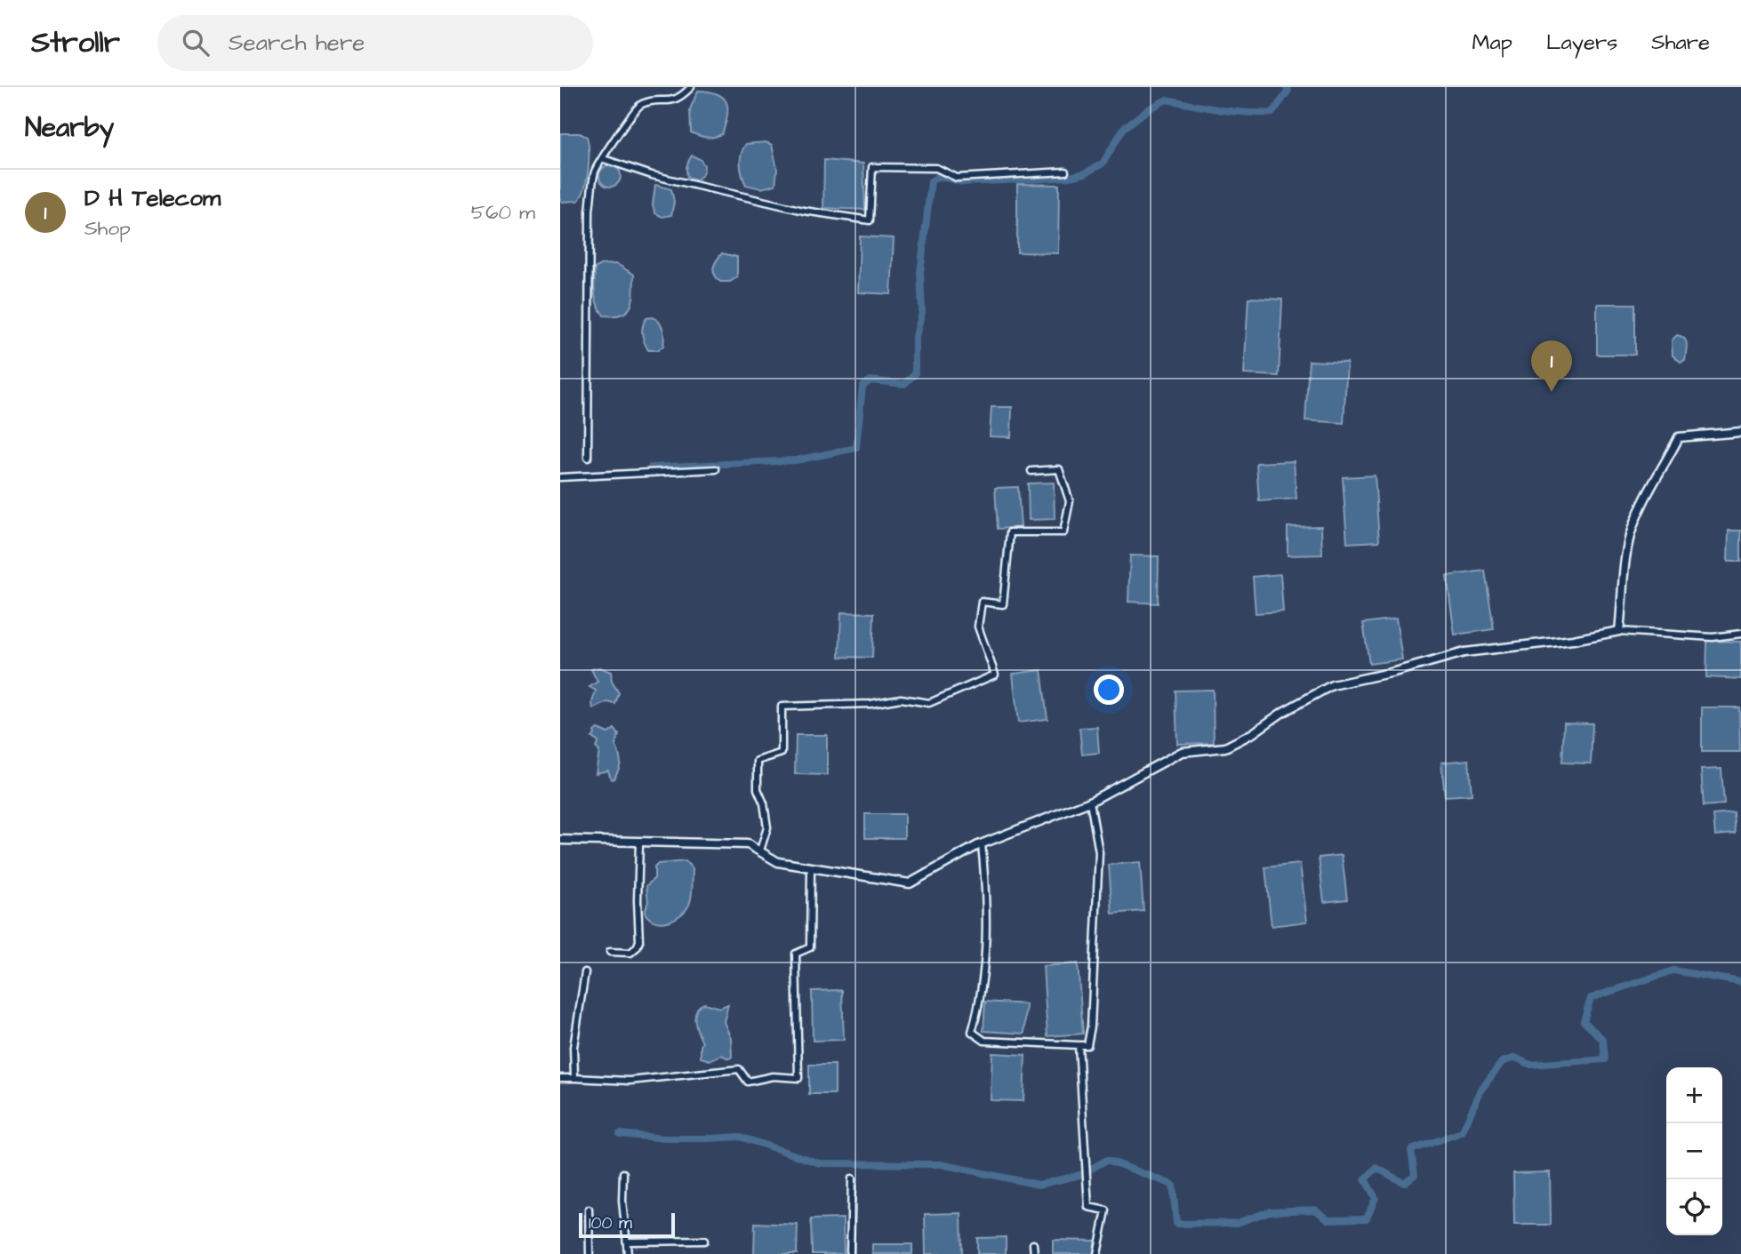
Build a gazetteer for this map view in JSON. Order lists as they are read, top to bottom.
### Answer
{
  "scale_bar": "100 m",
  "page": {
    "header": "Strollr",
    "search": "Search here",
    "nav": ["Map", "Layers", "Share"],
    "heading": "Nearby",
    "list": [
      {
        "mark": "1",
        "name": "D H Telecom",
        "note": "Shop",
        "value": "560 m"
      }
    ],
    "pins": "1",
    "map_buttons": ["+", "−"],
    "scale": "100 m"
  }
}
